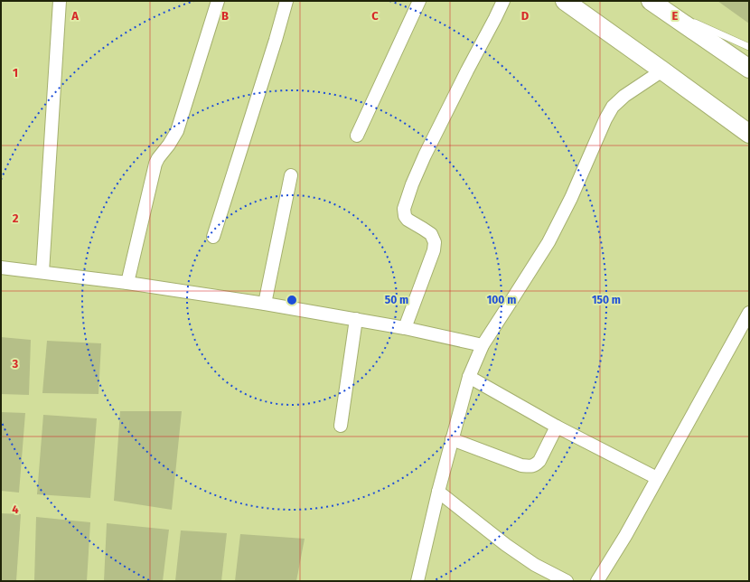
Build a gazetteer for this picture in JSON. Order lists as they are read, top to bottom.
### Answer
{
  "grid": {
    "columns": [
      "A",
      "B",
      "C",
      "D",
      "E"
    ],
    "rows": [
      "1",
      "2",
      "3",
      "4"
    ]
  },
  "rings": ["50 m", "100 m", "150 m"]
}
